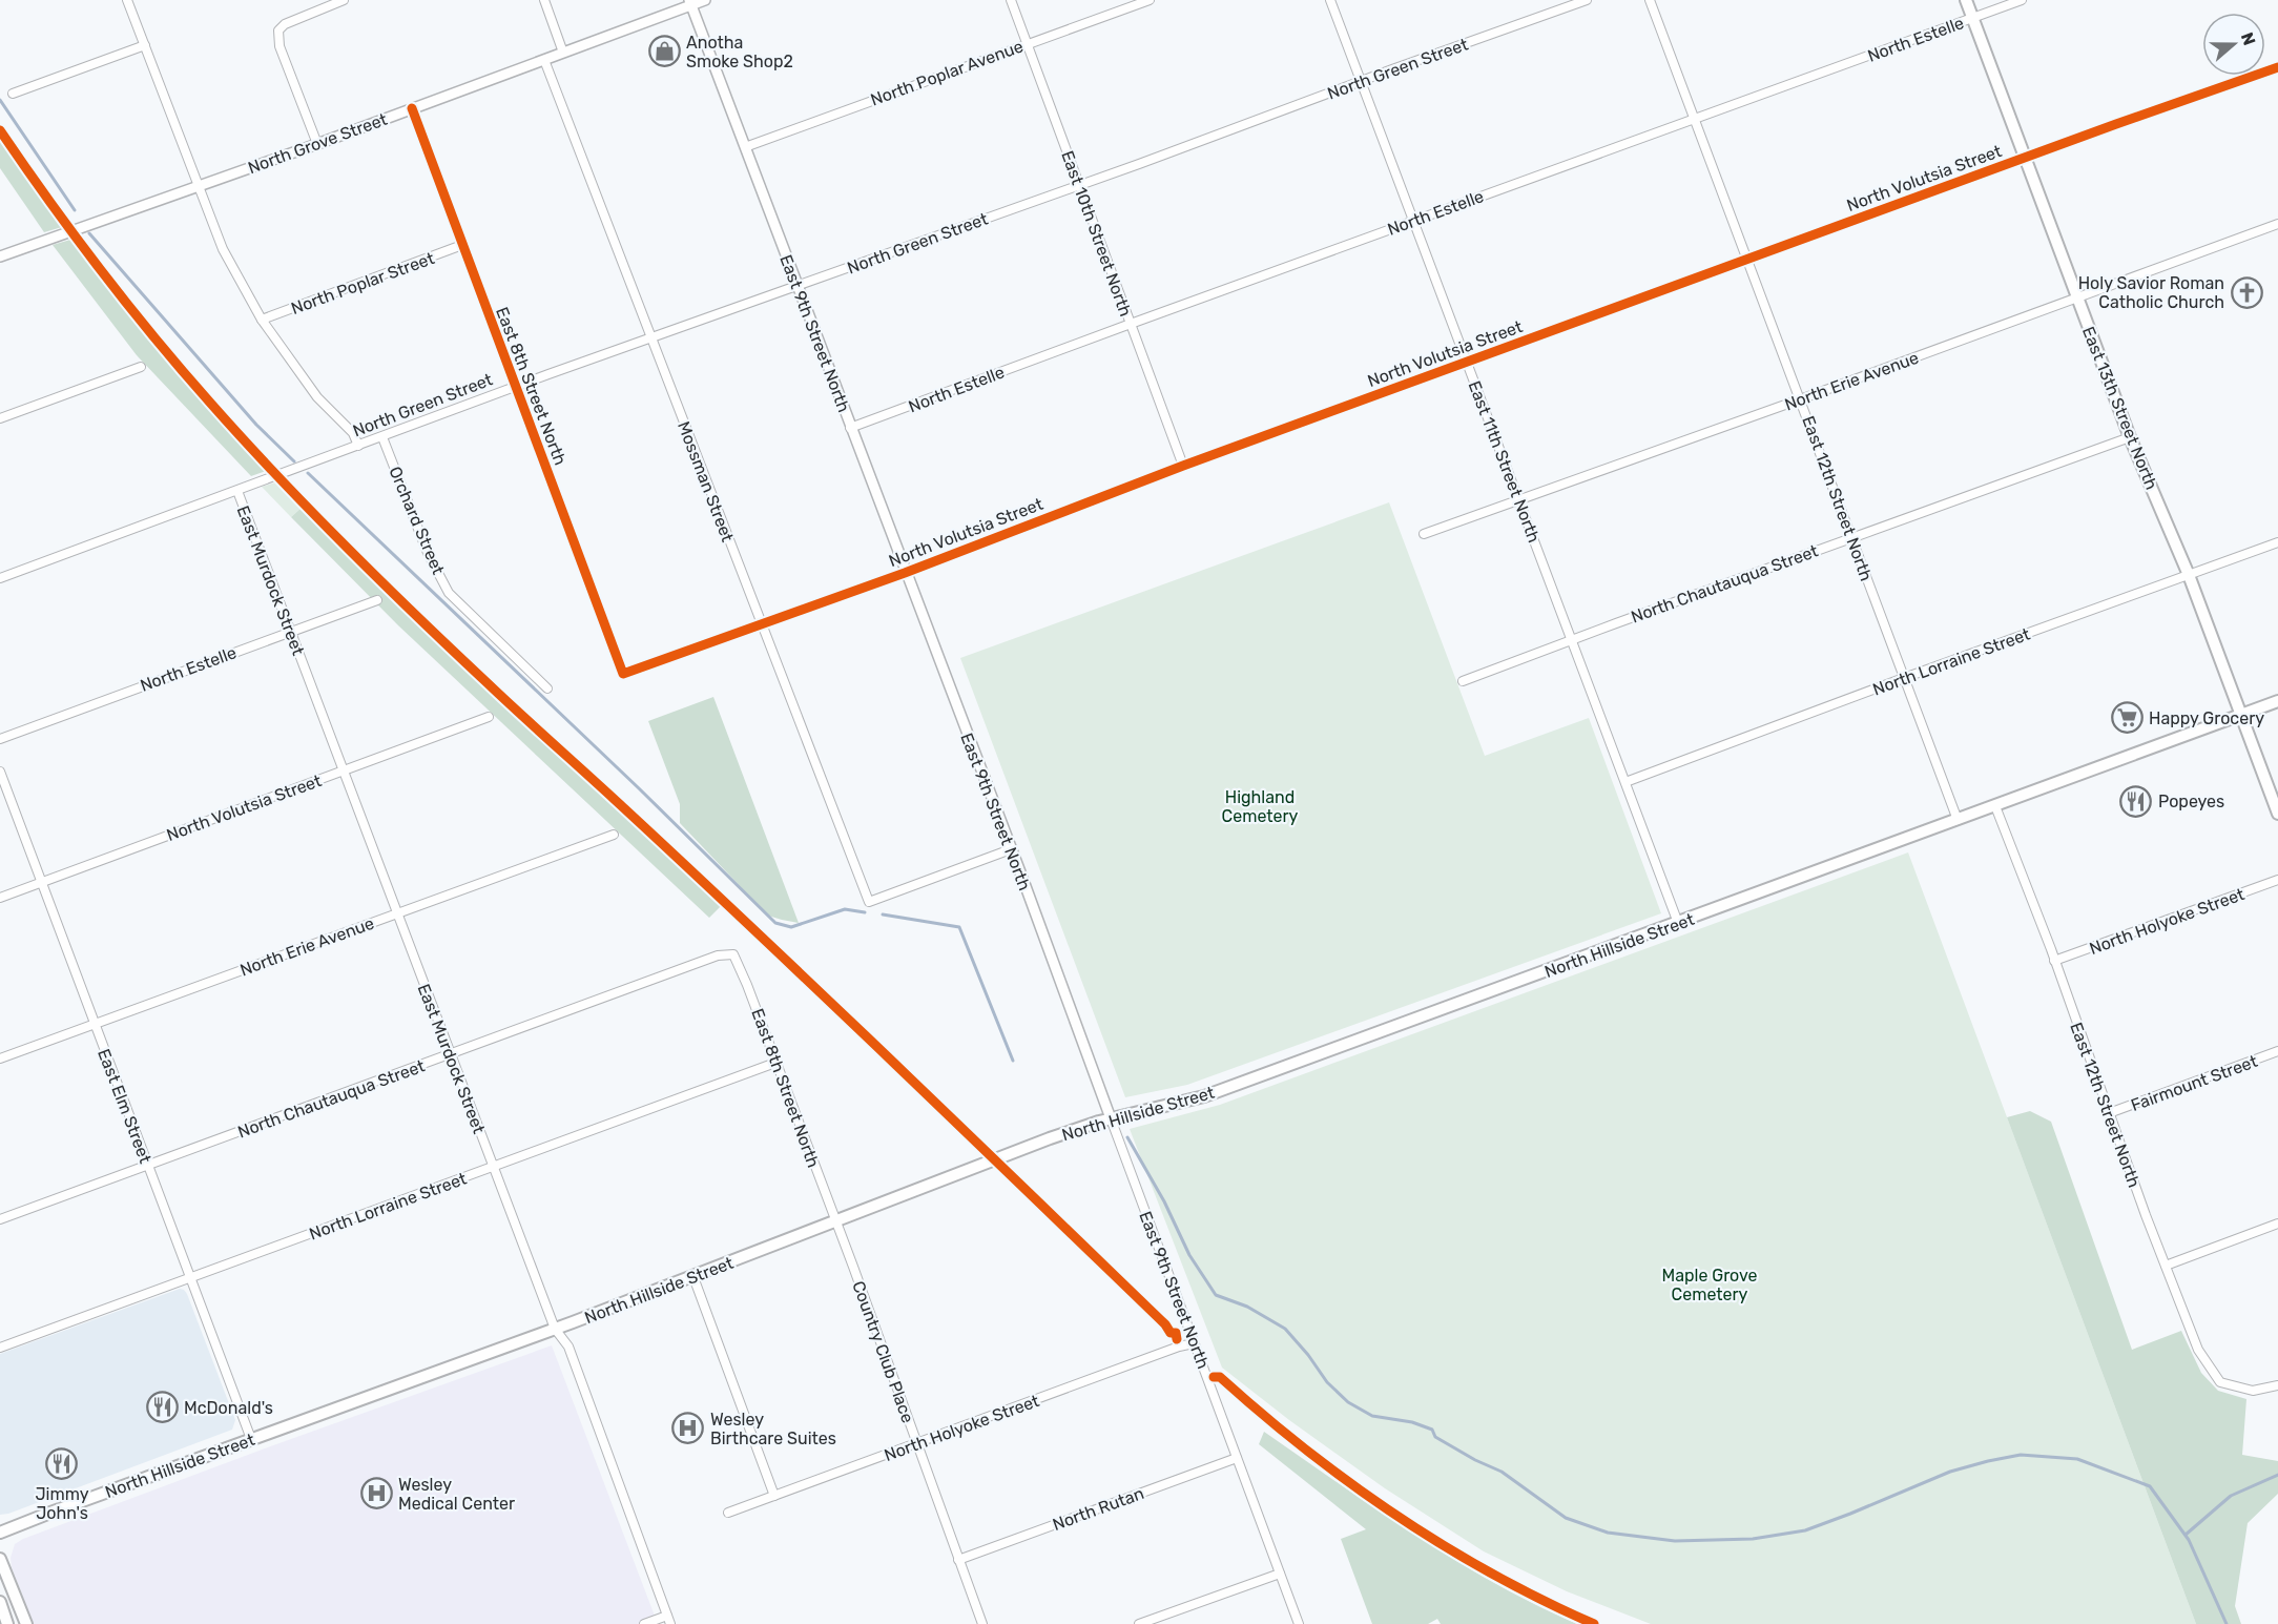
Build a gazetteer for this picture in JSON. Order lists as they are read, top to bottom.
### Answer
{
  "streets": {
    "main road": ["East 13th Street North", "North Hillside Street"],
    "street": [
      "North Estelle",
      "North Green Street",
      "North Poplar Avenue",
      "North Grove Street",
      "North Volutsia Street",
      "East 10th Street North",
      "North Poplar Street",
      "East 9th Street North",
      "North Erie Avenue",
      "East 8th Street North",
      "East 11th Street North",
      "Mossman Street",
      "East 12th Street North",
      "Orchard Street",
      "East Murdock Street",
      "North Chautauqua Street",
      "North Lorraine Street",
      "North Holyoke Street",
      "Fairmount Street",
      "East Elm Street",
      "Country Club Place",
      "North Rutan"
    ]
  },
  "crossings": [
    ["North Estelle", "East 10th Street North"],
    ["North Estelle", "East 9th Street North"],
    ["North Estelle", "East 13th Street North"],
    ["North Estelle", "East 11th Street North"],
    ["North Estelle", "East 12th Street North"],
    ["North Estelle", "East Murdock Street"],
    ["North Green Street", "East 10th Street North"],
    ["North Green Street", "East 9th Street North"],
    ["North Green Street", "East 8th Street North"],
    ["North Green Street", "East 11th Street North"],
    ["North Green Street", "Mossman Street"],
    ["North Green Street", "Orchard Street"],
    ["North Green Street", "East Murdock Street"],
    ["North Poplar Avenue", "East 10th Street North"],
    ["North Poplar Avenue", "East 9th Street North"],
    ["North Grove Street", "East 9th Street North"],
    ["North Grove Street", "East 8th Street North"],
    ["North Grove Street", "Mossman Street"],
    ["North Volutsia Street", "East 10th Street North"],
    ["North Volutsia Street", "East 9th Street North"],
    ["North Volutsia Street", "East 8th Street North"],
    ["North Volutsia Street", "East 13th Street North"],
    ["North Volutsia Street", "East 11th Street North"],
    ["North Volutsia Street", "Mossman Street"],
    ["North Volutsia Street", "East 12th Street North"],
    ["North Volutsia Street", "East Murdock Street"],
    ["North Volutsia Street", "East Elm Street"],
    ["North Poplar Street", "East 8th Street North"],
    ["East 9th Street North", "Mossman Street"],
    ["East 9th Street North", "North Holyoke Street"],
    ["East 9th Street North", "North Hillside Street"],
    ["East 9th Street North", "North Rutan"],
    ["North Erie Avenue", "East 13th Street North"],
    ["North Erie Avenue", "East 11th Street North"],
    ["North Erie Avenue", "East 12th Street North"],
    ["North Erie Avenue", "East Murdock Street"],
    ["North Erie Avenue", "East Elm Street"],
    ["East 8th Street North", "North Chautauqua Street"],
    ["East 8th Street North", "North Lorraine Street"],
    ["East 8th Street North", "North Hillside Street"],
    ["East 8th Street North", "Country Club Place"],
    ["East 13th Street North", "North Chautauqua Street"],
    ["East 13th Street North", "North Lorraine Street"],
    ["East 13th Street North", "North Hillside Street"],
    ["East 11th Street North", "North Chautauqua Street"],
    ["East 11th Street North", "North Lorraine Street"],
    ["East 11th Street North", "North Hillside Street"],
    ["East 12th Street North", "North Chautauqua Street"],
    ["East 12th Street North", "North Lorraine Street"],
    ["East 12th Street North", "North Holyoke Street"],
    ["East 12th Street North", "North Hillside Street"],
    ["East 12th Street North", "Fairmount Street"],
    ["East Murdock Street", "North Chautauqua Street"],
    ["East Murdock Street", "North Lorraine Street"],
    ["East Murdock Street", "North Hillside Street"],
    ["North Chautauqua Street", "East Elm Street"],
    ["North Lorraine Street", "East Elm Street"],
    ["North Holyoke Street", "Country Club Place"],
    ["North Hillside Street", "East Elm Street"],
    ["North Hillside Street", "Country Club Place"],
    ["Country Club Place", "North Rutan"]
  ],
  "parks": ["Highland Cemetery", "Maple Grove Cemetery"],
  "places": {
    "shop": ["Anotha Smoke Shop2"],
    "church": ["Holy Savior Roman Catholic Church"],
    "supermarket": ["Happy Grocery"],
    "restaurant": ["Popeyes", "McDonald's", "Jimmy John's"],
    "hospital": ["Wesley Birthcare Suites", "Wesley Medical Center"]
  },
  "north": "right"
}
